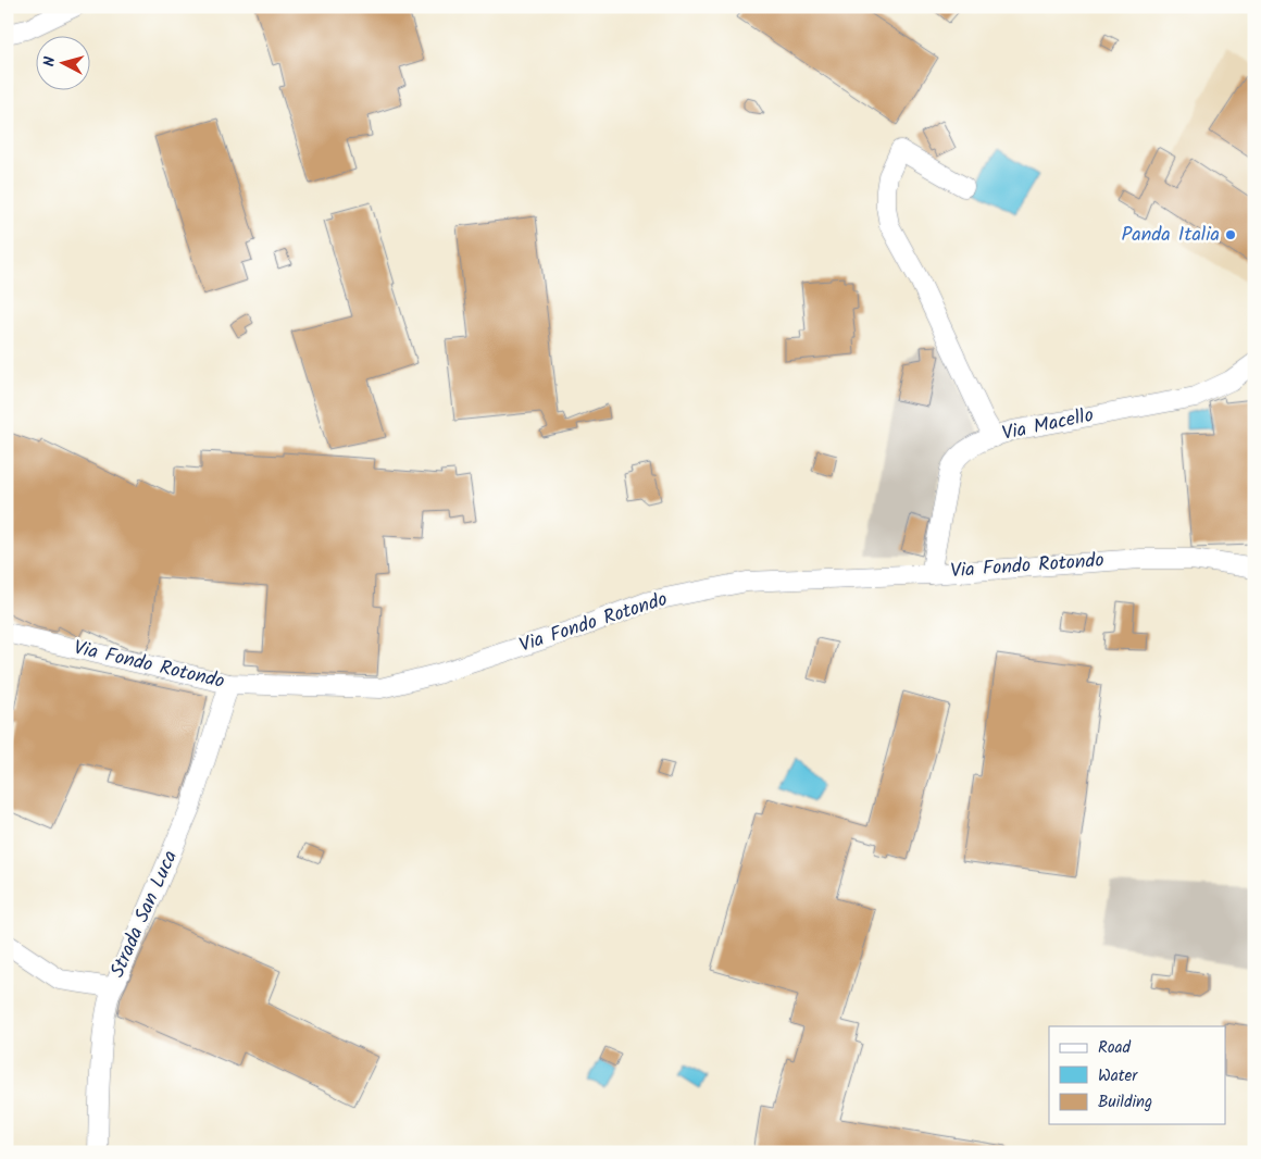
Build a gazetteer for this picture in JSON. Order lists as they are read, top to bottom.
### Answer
{
  "streets": {
    "street": ["Via Macello", "Via Fondo Rotondo", "Strada San Luca"]
  },
  "crossings": [
    ["Via Macello", "Via Fondo Rotondo"],
    ["Via Fondo Rotondo", "Strada San Luca"]
  ],
  "places": ["Panda Italia"],
  "legend": ["Road", "Water", "Building"],
  "north": "left"
}
